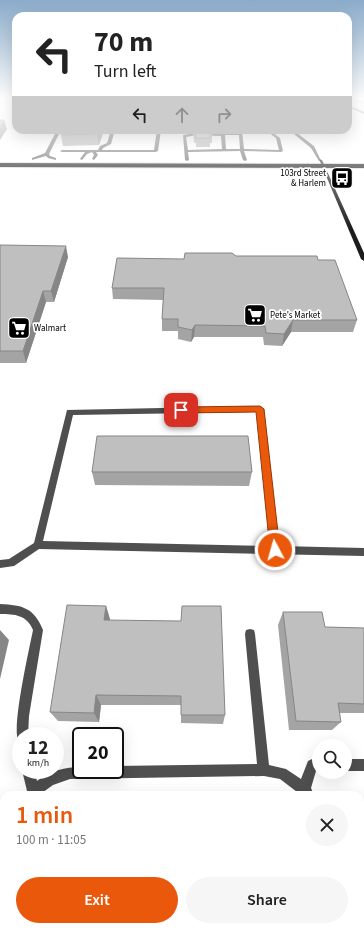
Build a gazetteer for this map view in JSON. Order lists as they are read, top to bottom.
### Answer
{
  "places": {
    "bus stop": ["103rd Street & Harlem"],
    "supermarket": ["Pete's Market", "Walmart"]
  },
  "page": {
    "turn": ["70 m", "Turn left"],
    "speed": "12 km/h",
    "limit": "20",
    "heading": ["1 min", "100 m · 11:05"],
    "buttons": ["Exit", "Share"]
  }
}
